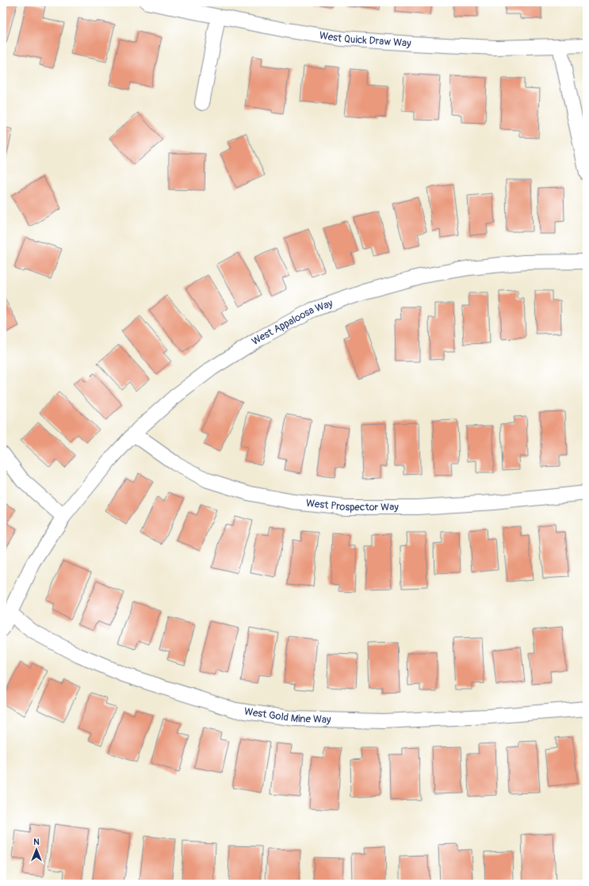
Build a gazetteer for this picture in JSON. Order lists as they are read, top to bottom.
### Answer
{
  "streets": {
    "street": [
      "West Quick Draw Way",
      "West Appaloosa Way",
      "West Prospector Way",
      "West Gold Mine Way"
    ]
  },
  "crossings": [
    ["West Appaloosa Way", "West Prospector Way"],
    ["West Appaloosa Way", "West Gold Mine Way"]
  ],
  "north": "top"
}
